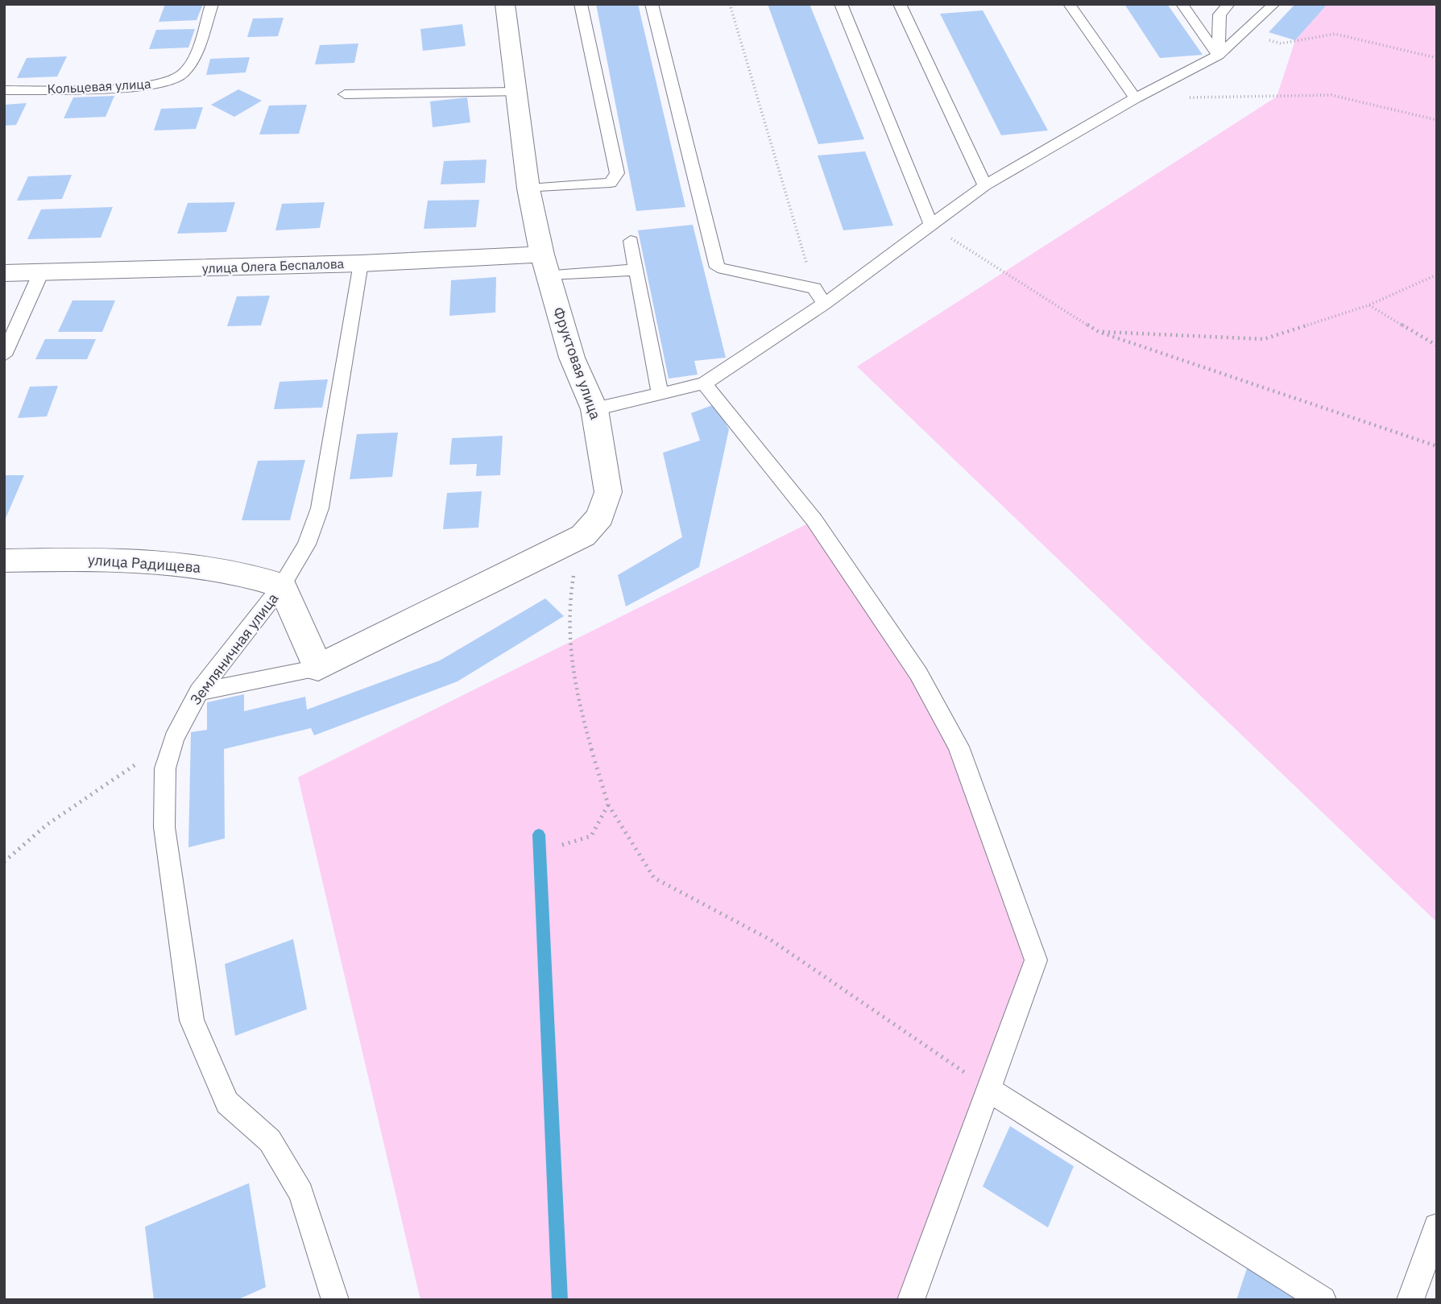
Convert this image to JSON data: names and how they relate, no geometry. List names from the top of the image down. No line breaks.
{"streets":{"street":["улица Олега Беспалова","Фруктовая улица","улица Радищева"],"lane":["Кольцевая улица","Земляничная улица"]},"crossings":[["улица Олега Беспалова","Фруктовая улица"],["улица Олега Беспалова","Земляничная улица"],["улица Радищева","Земляничная улица"]]}
